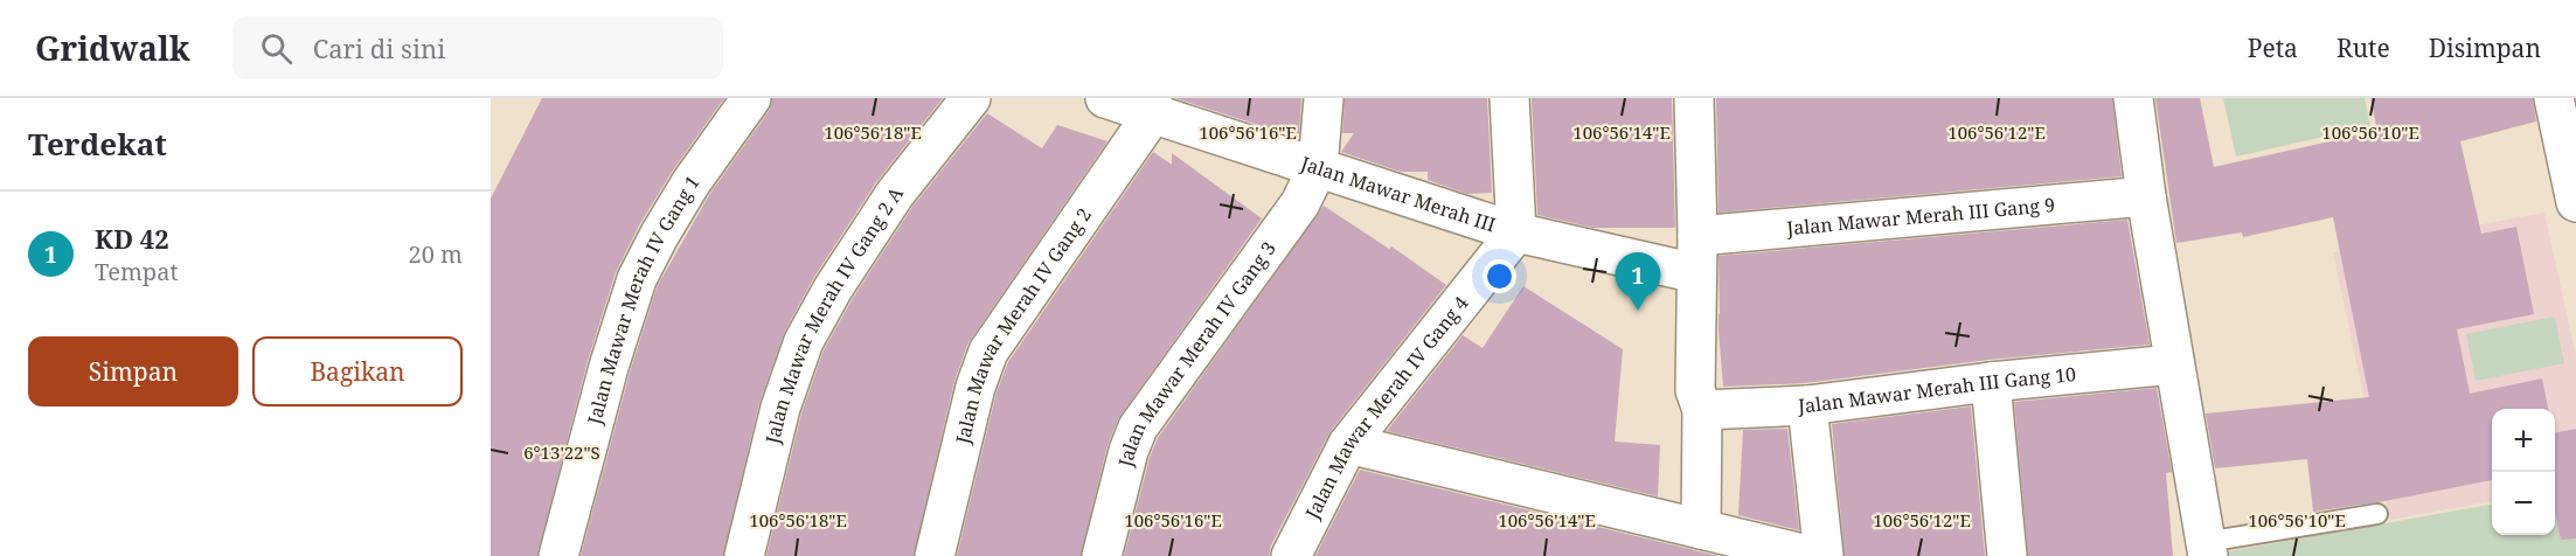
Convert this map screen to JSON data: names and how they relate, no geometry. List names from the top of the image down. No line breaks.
{"streets":{"street":["Jalan Mawar Merah III","Jalan Mawar Merah III Gang 9","Jalan Mawar Merah IV Gang 1","Jalan Mawar Merah IV Gang 2 A","Jalan Mawar Merah IV Gang 2","Jalan Mawar Merah IV Gang 3","Jalan Mawar Merah III Gang 10","Jalan Mawar Merah IV Gang 4"]},"crossings":[["Jalan Mawar Merah III","Jalan Mawar Merah IV Gang 2"],["Jalan Mawar Merah III","Jalan Mawar Merah IV Gang 3"],["Jalan Mawar Merah III","Jalan Mawar Merah IV Gang 4"]],"page":{"header":"Gridwalk","search":"Cari di sini","nav":["Peta","Rute","Disimpan"],"heading":"Terdekat","list":[{"mark":"1","name":"KD 42","note":"Tempat","value":"20 m"}],"pins":"1","buttons":["Simpan","Bagikan"],"map_buttons":["+","−"]},"coordinates":["106°56'18\"E","106°56'16\"E","106°56'12\"E","106°56'14\"E","106°56'10\"E","6°13'22\"S"]}
